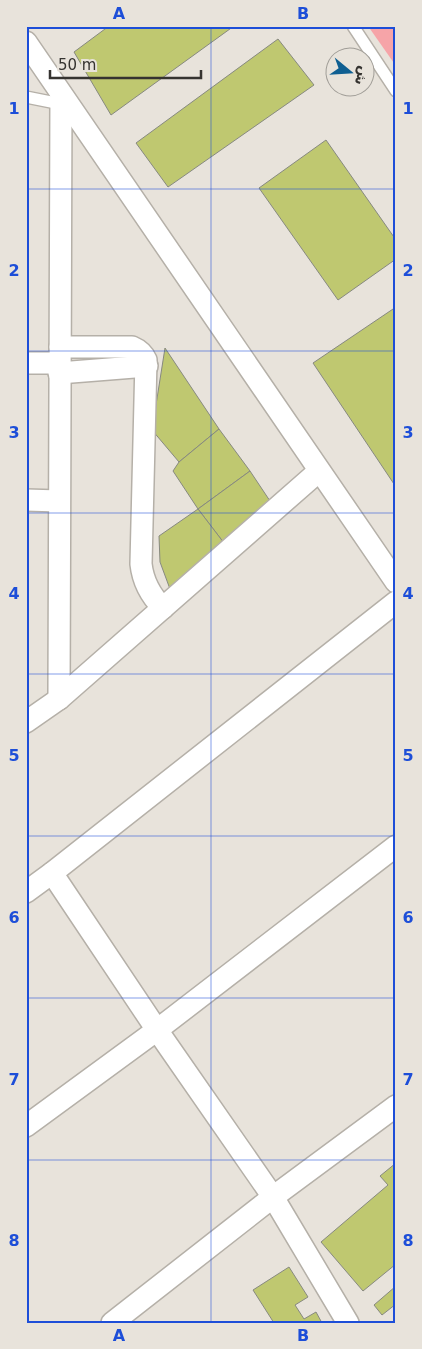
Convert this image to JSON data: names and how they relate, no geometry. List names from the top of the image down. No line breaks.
{"scale_bar":"50 m","north":"right","grid":{"columns":["A","B"],"rows":["1","2","3","4","5","6","7","8"]}}
